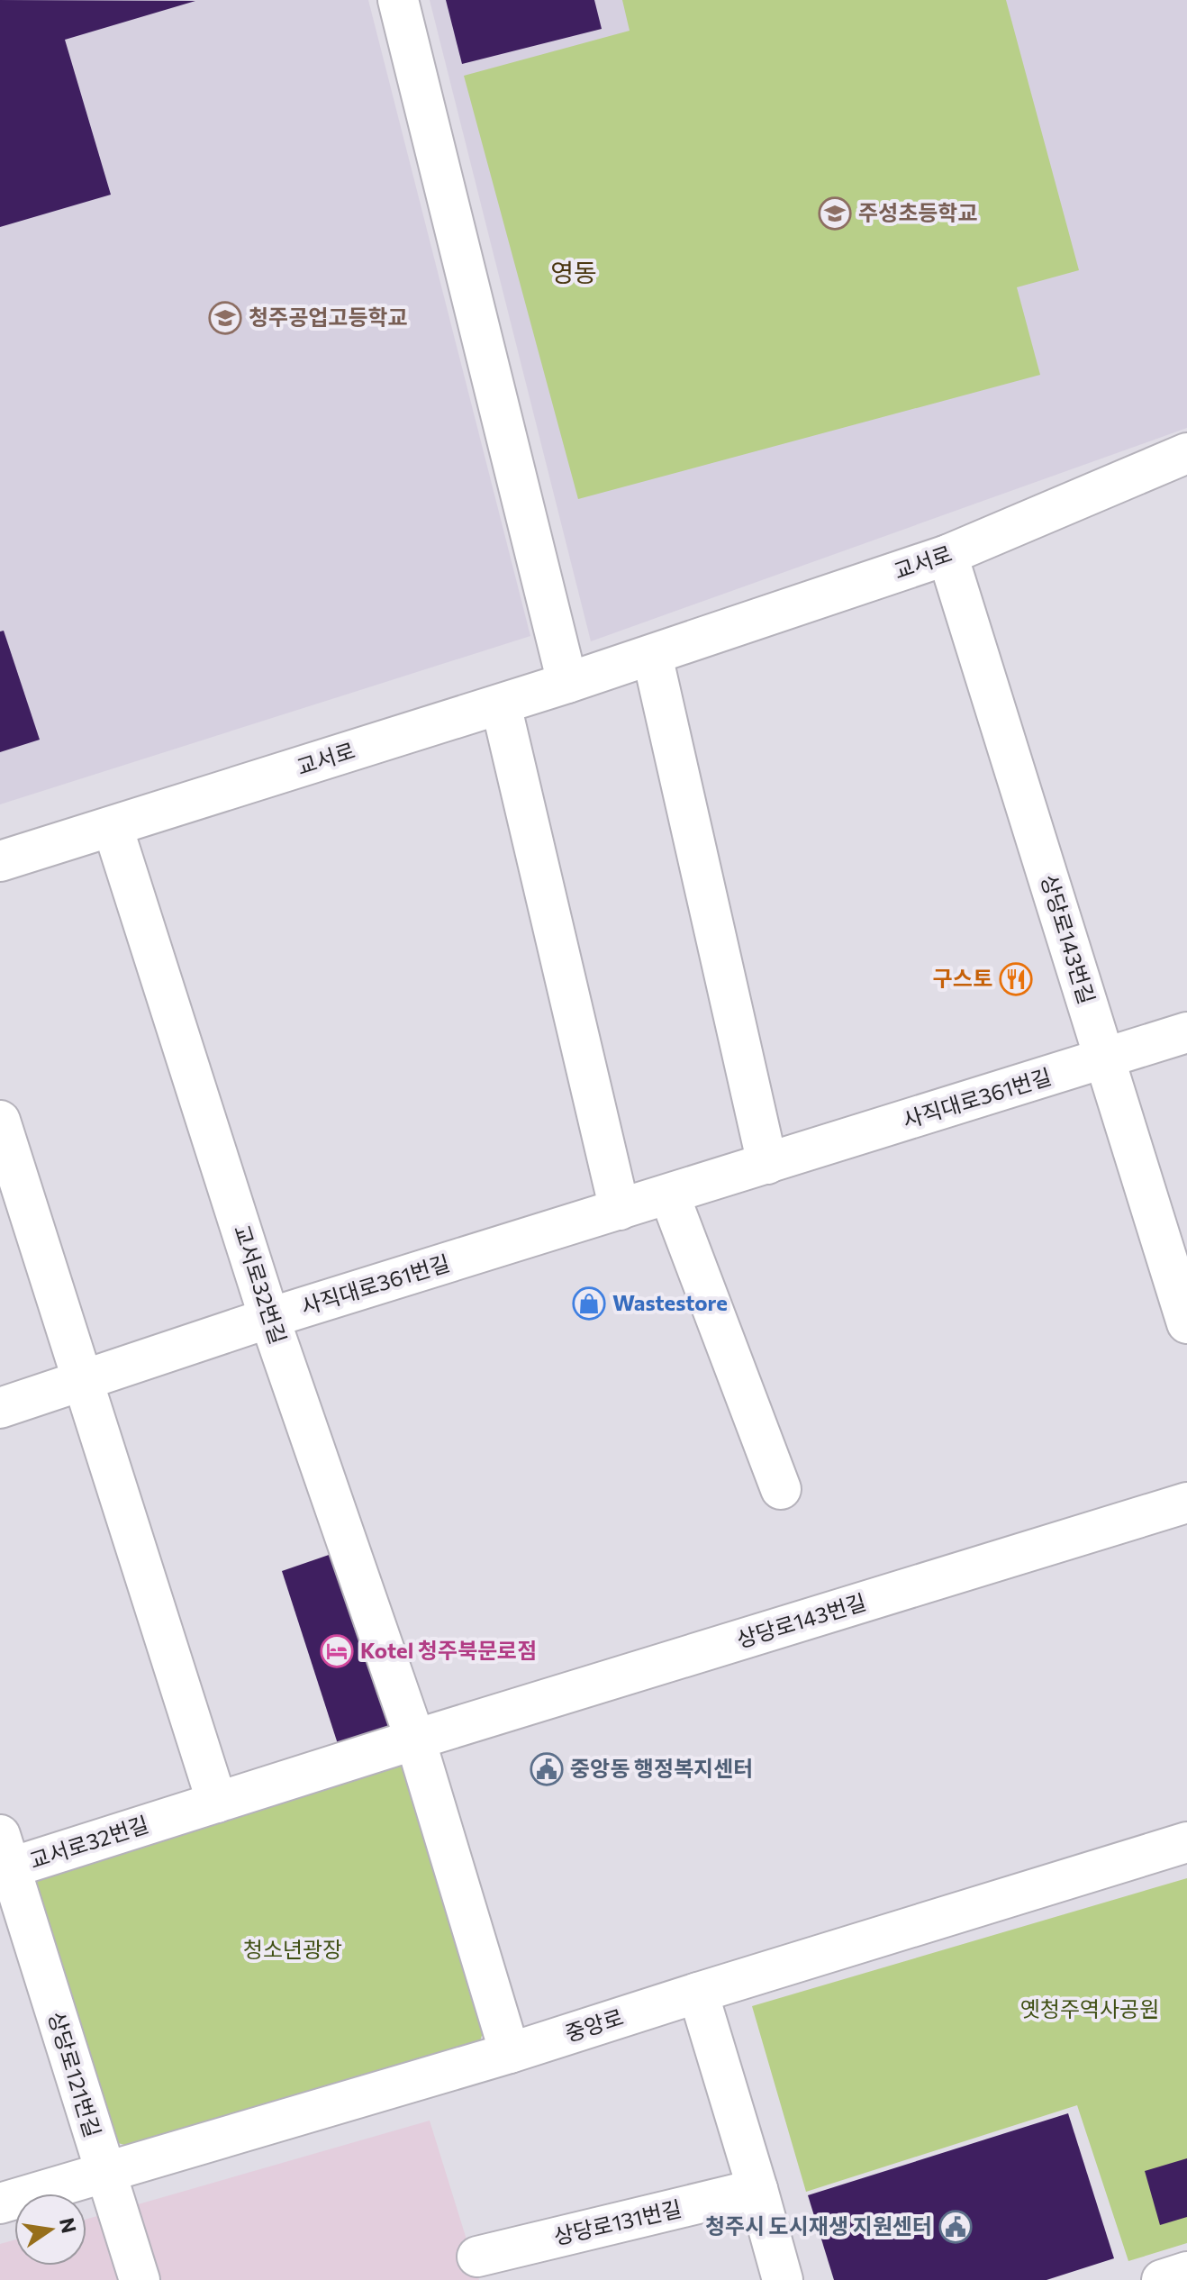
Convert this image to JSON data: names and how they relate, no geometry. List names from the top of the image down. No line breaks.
{"streets":{"street":["교서로","상당로143번길","사직대로361번길","교서로32번길","중앙로","상당로121번길","상당로131번길"]},"crossings":[["교서로","상당로143번길"],["교서로","교서로32번길"],["상당로143번길","사직대로361번길"],["상당로143번길","교서로32번길"],["사직대로361번길","교서로32번길"],["교서로32번길","중앙로"],["교서로32번길","상당로121번길"],["중앙로","상당로121번길"]],"districts":["영동"],"parks":["청소년광장","옛청주역사공원"],"places":{"school or university":["주성초등학교","청주공업고등학교"],"restaurant":["구스토"],"shop":["Wastestore"],"hotel":["Kotel 청주북문로점"],"public building":["중앙동 행정복지센터","청주시 도시재생 지원센터"]},"north":"right"}
